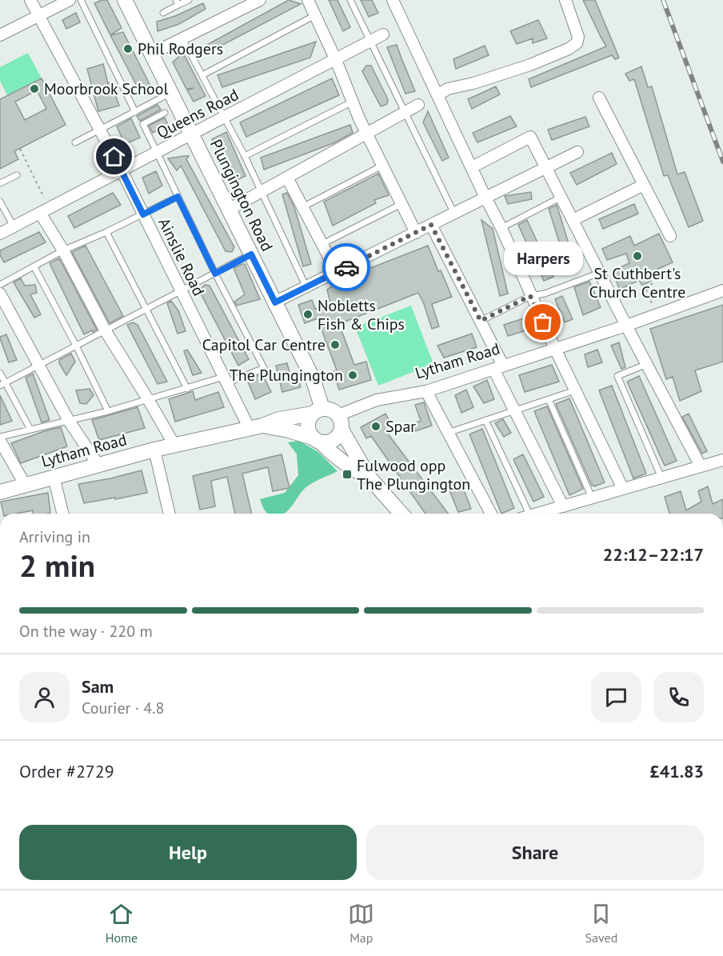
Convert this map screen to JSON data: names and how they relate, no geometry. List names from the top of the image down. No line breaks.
{"streets":{"street":["Queens Road","Plungington Road","Ainslie Road","Lytham Road"]},"crossings":[["Queens Road","Plungington Road"],["Queens Road","Ainslie Road"],["Plungington Road","Lytham Road"],["Ainslie Road","Lytham Road"]],"places":{"other":["Phil Rodgers","Moorbrook School","St Cuthbert's Church Centre","Nobletts Fish & Chips","Harpers","Capitol Car Centre","The Plungington","Spar"],"transit":["Fulwood opp The Plungington"]},"page":{"bubble":"Harpers","heading":["2 min","Arriving in","22:12–22:17"],"panel":["Sam","Courier · 4.8","Order #2729","£41.83"],"bar":"On the way · 220 m","buttons":["Help","Share"],"tabs":["Home","Map","Saved"]}}
